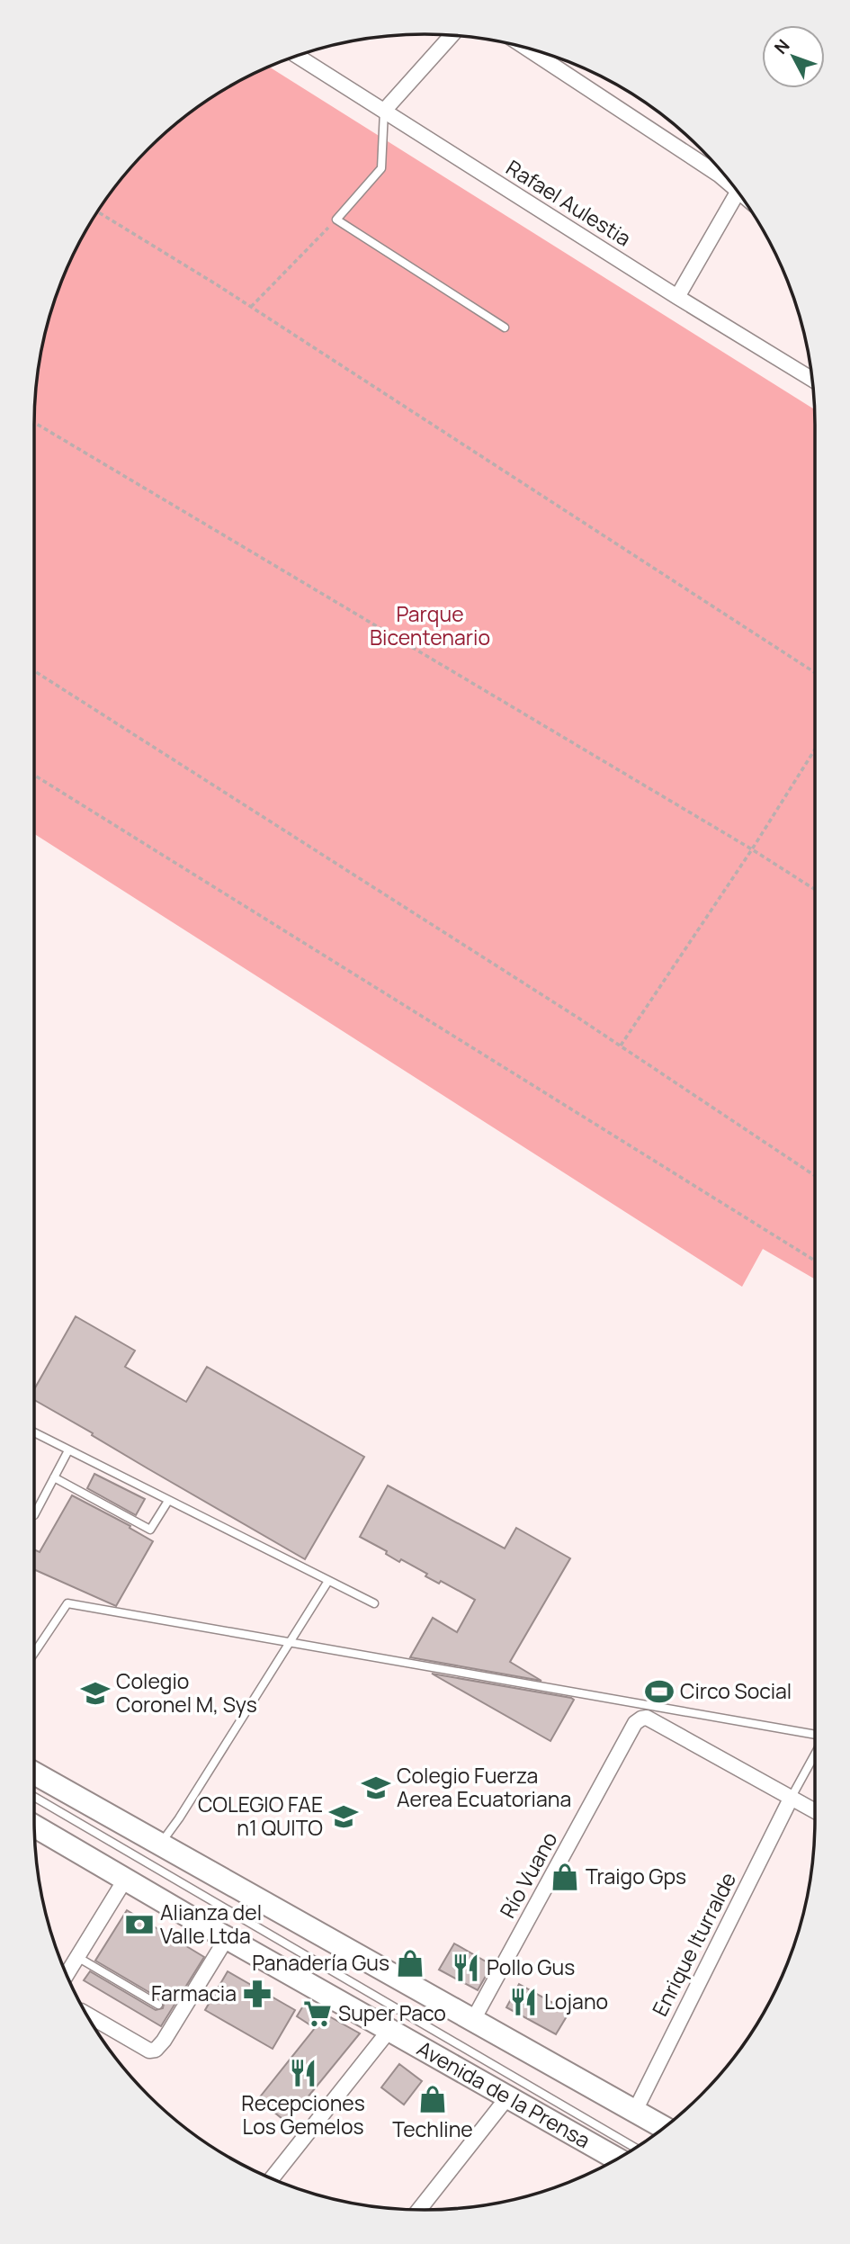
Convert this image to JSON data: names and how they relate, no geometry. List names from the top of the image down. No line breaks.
{"streets":{"main road":["Avenida de la Prensa"],"street":["Rafael Aulestia","Río Vuano","Enrique Iturralde"]},"crossings":[["Río Vuano","Enrique Iturralde"]],"parks":["Parque Bicentenario"],"places":{"sports":["Circo Social"],"school or university":["Colegio Coronel M, Sys","Colegio Fuerza Aerea Ecuatoriana","COLEGIO FAE n1 QUITO"],"shop":["Traigo Gps","Panadería Gus","Techline"],"bank":["Alianza del Valle Ltda"],"restaurant":["Pollo Gus","Lojano","Recepciones Los Gemelos"],"pharmacy":["Farmacia"],"supermarket":["Super Paco"]},"north":"top left"}
